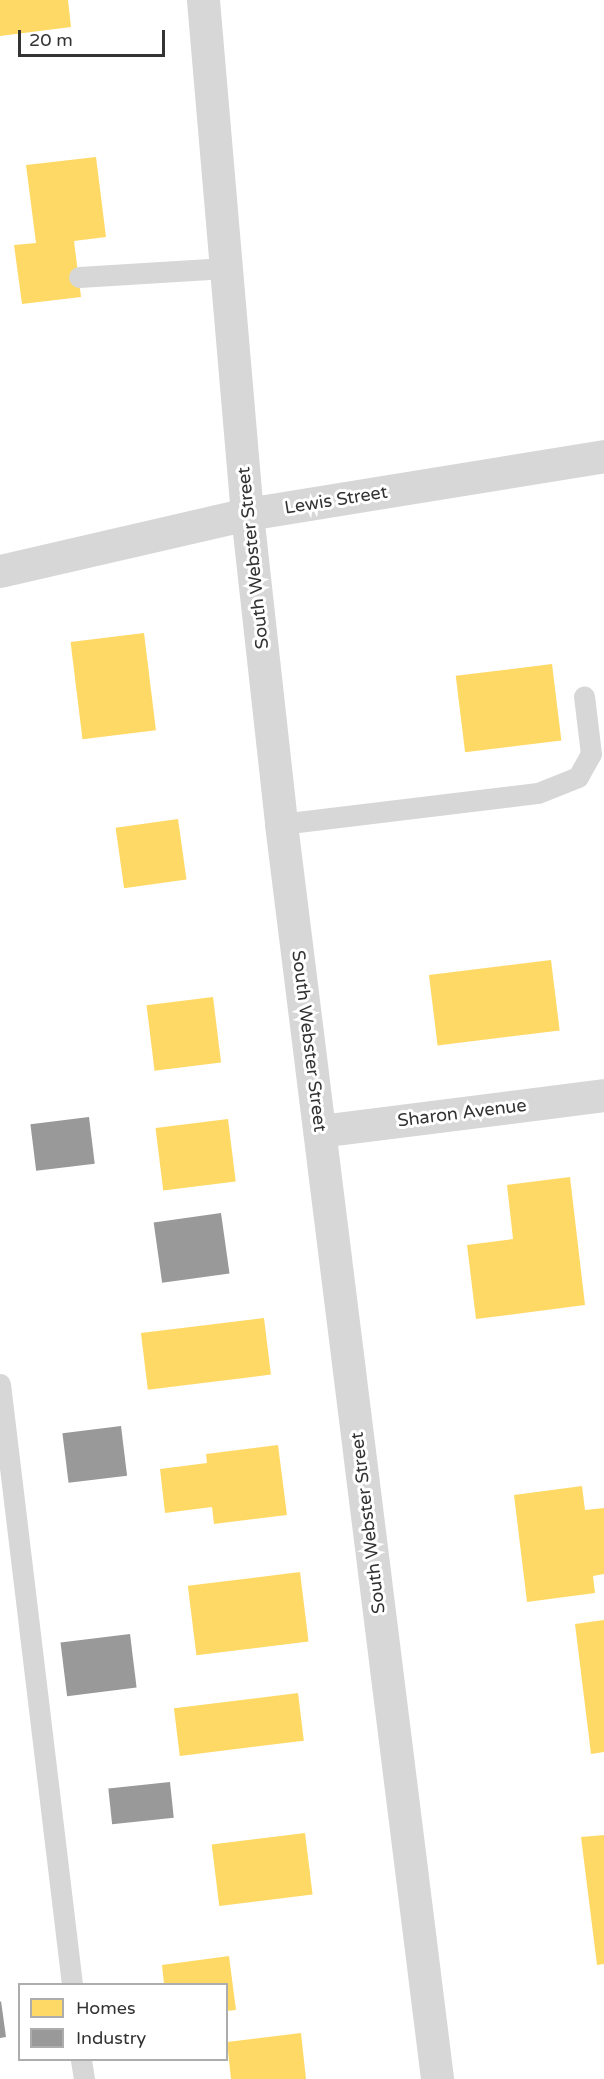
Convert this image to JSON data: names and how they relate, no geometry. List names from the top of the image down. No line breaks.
{"streets":{"street":["Lewis Street","South Webster Street","Sharon Avenue"]},"crossings":[["Lewis Street","South Webster Street"],["South Webster Street","Sharon Avenue"]],"legend":["Homes","Industry"],"scale_bar":"20 m"}
